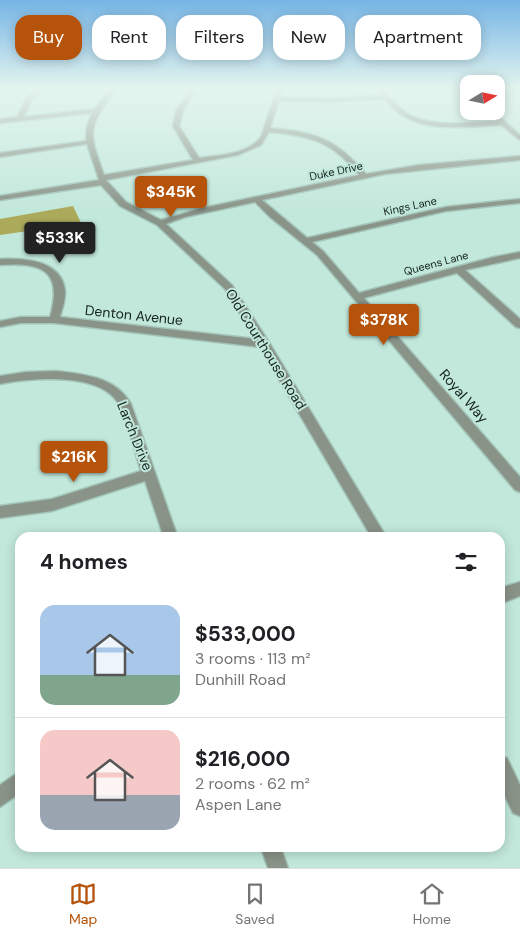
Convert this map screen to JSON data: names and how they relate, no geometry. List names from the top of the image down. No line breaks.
{"streets":{"street":["Duke Drive","Kings Lane","Queens Lane","Denton Avenue","Old Courthouse Road","Royal Way","Larch Drive"]},"crossings":[["Duke Drive","Old Courthouse Road"],["Duke Drive","Royal Way"],["Kings Lane","Royal Way"],["Queens Lane","Royal Way"],["Denton Avenue","Old Courthouse Road"]],"north":"right","page":{"chip":["Buy","Rent","Filters","New","Apartment"],"price":["$345K","$533K","$378K","$216K"],"heading":"4 homes","list":[{"name":"$533,000","note":"3 rooms · 113 m² · Dunhill Road"},{"name":"$216,000","note":"2 rooms · 62 m² · Aspen Lane"}],"tabs":["Map","Saved","Home"]}}
